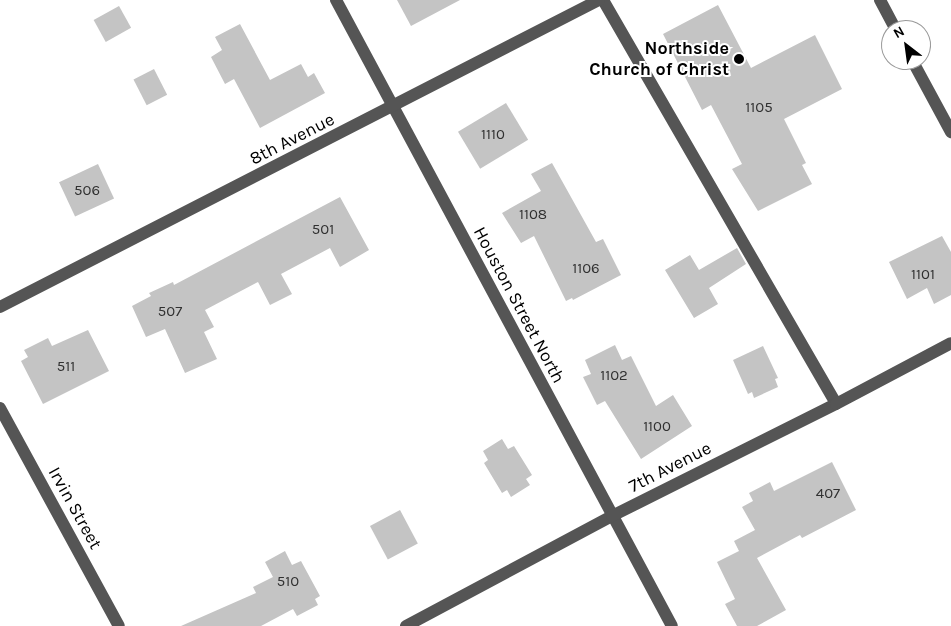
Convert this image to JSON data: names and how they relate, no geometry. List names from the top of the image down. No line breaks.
{"streets":{"street":["8th Avenue","Houston Street North","7th Avenue","Irvin Street"]},"crossings":[["8th Avenue","Houston Street North"],["Houston Street North","7th Avenue"]],"places":["Northside Church of Christ"],"house_numbers":["1105","1110","506","1108","501","1106","1101","507","511","1102","1100","407","510"],"north":"top left"}
